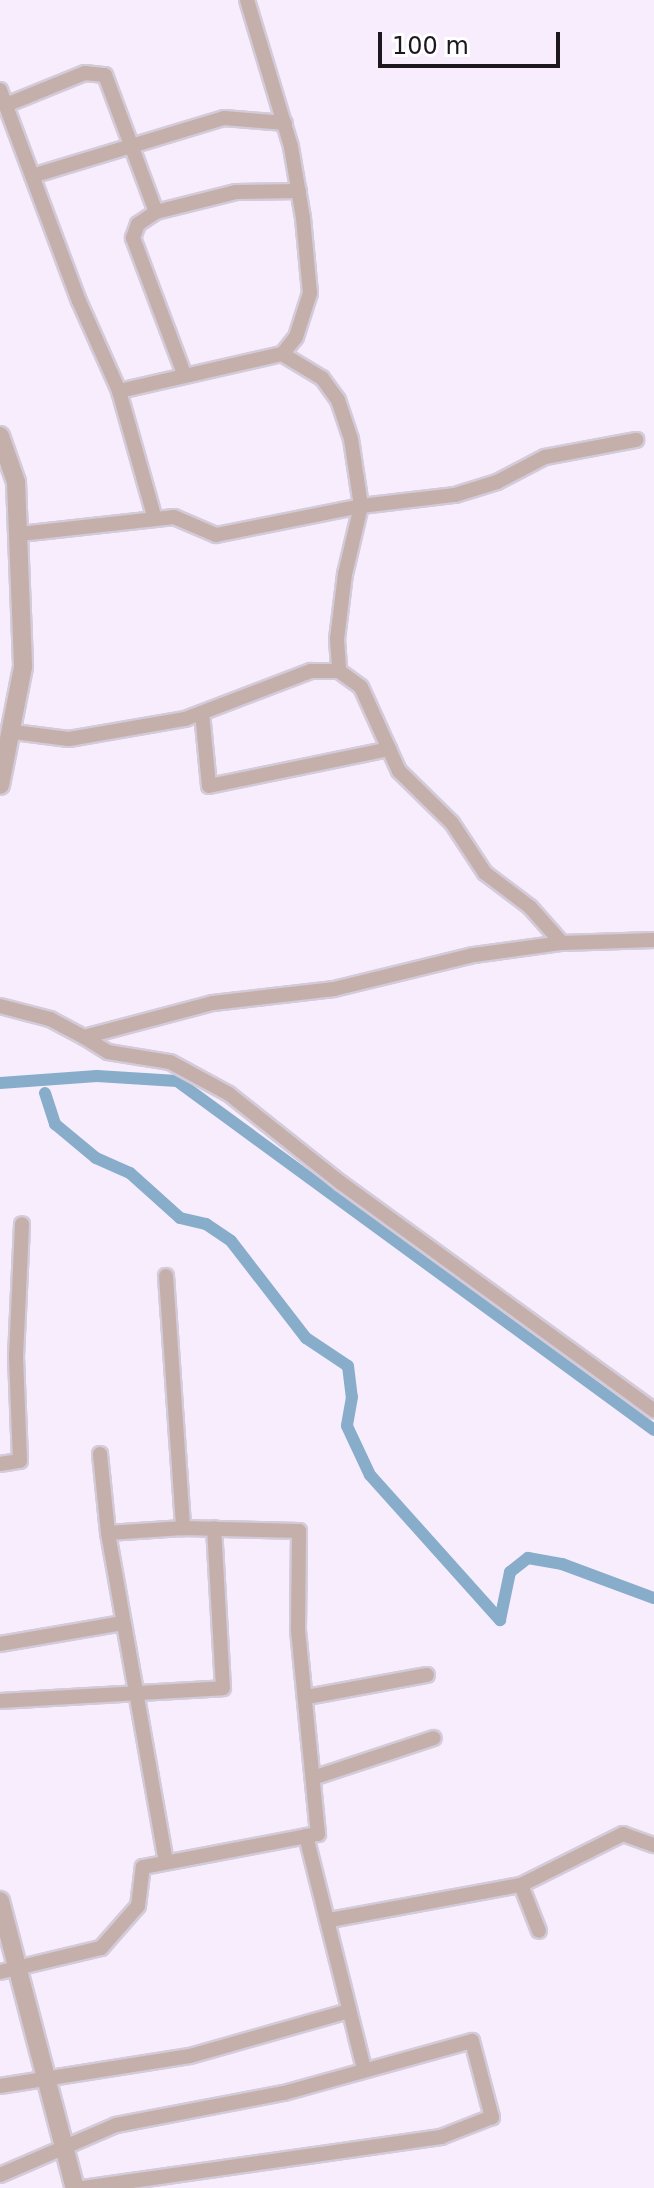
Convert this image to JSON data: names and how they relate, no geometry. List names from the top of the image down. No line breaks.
{"scale_bar":"100 m"}
